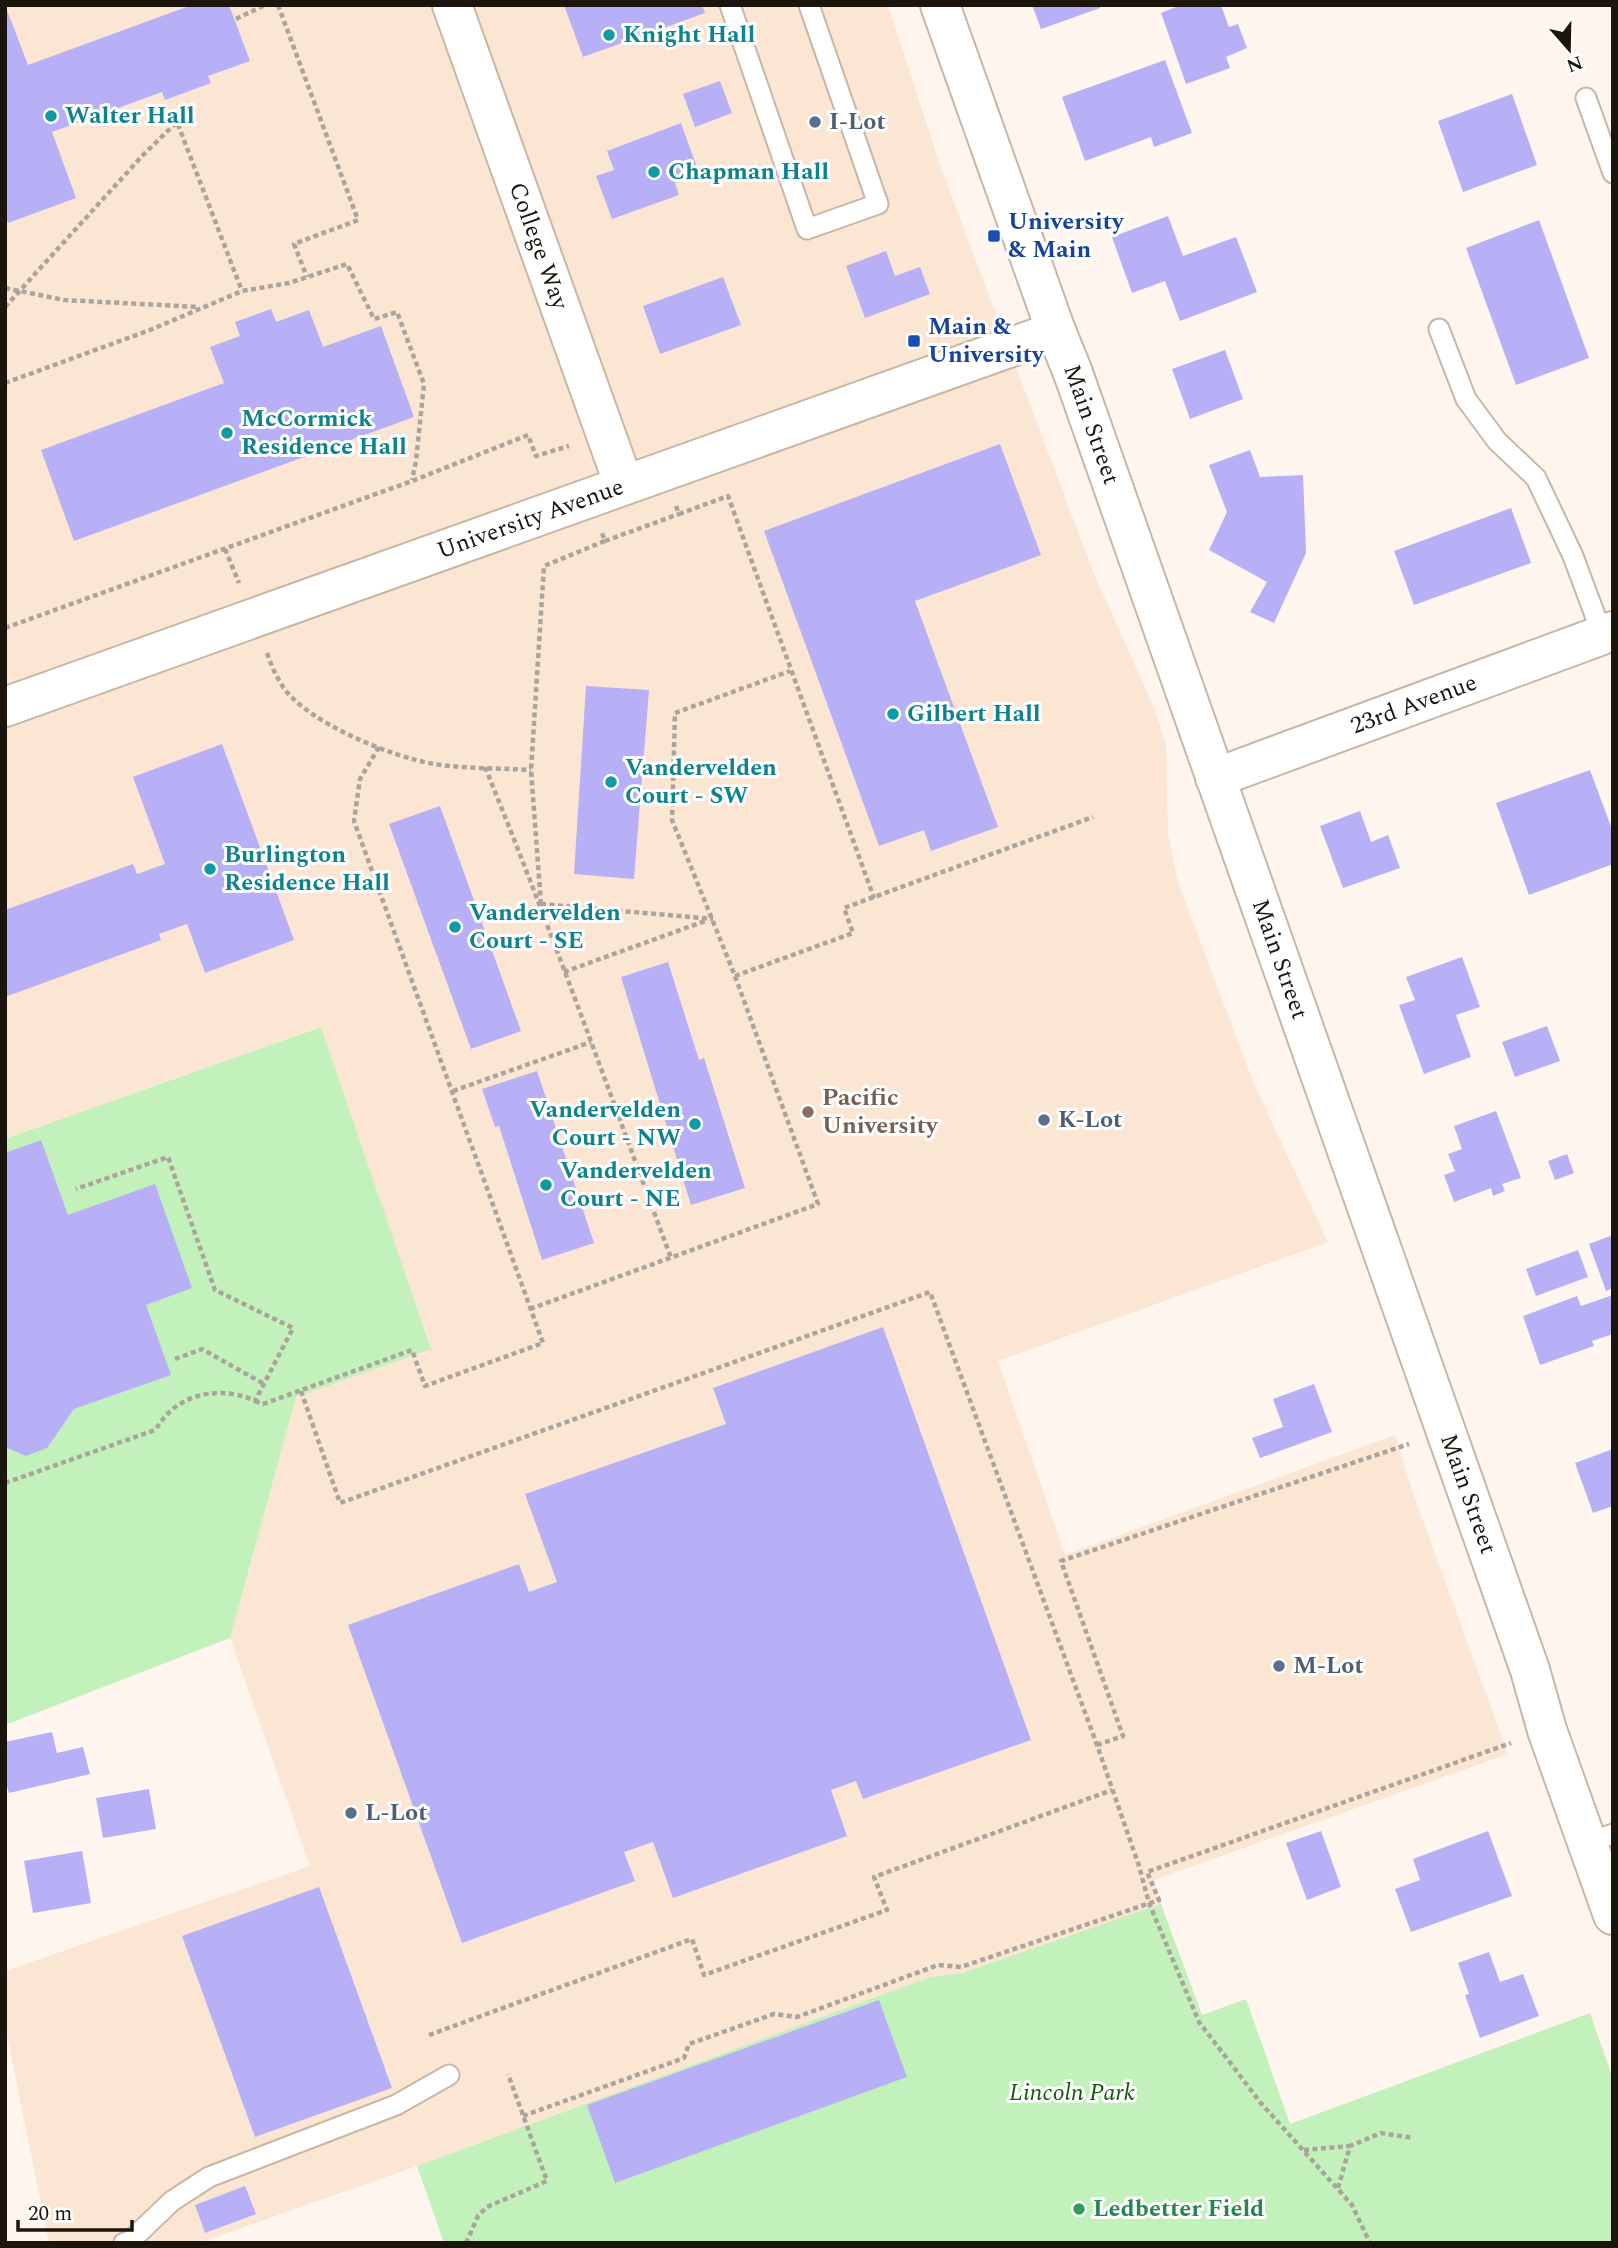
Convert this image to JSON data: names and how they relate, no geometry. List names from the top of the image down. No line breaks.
{"streets":{"street":["College Way","Main Street","University Avenue","23rd Avenue"]},"crossings":[["College Way","University Avenue"],["Main Street","University Avenue"],["Main Street","23rd Avenue"]],"parks":["Lincoln Park"],"places":{"other":["Knight Hall","Walter Hall","I-Lot","Chapman Hall","McCormick Residence Hall","Gilbert Hall","Vandervelden Court - SW","Burlington Residence Hall","Vandervelden Court - SE","Pacific University","K-Lot","Vandervelden Court - NW","Vandervelden Court - NE","M-Lot","L-Lot","Ledbetter Field"],"transit":["University & Main","Main & University"]},"scale_bar":"20 m","north":"bottom"}
